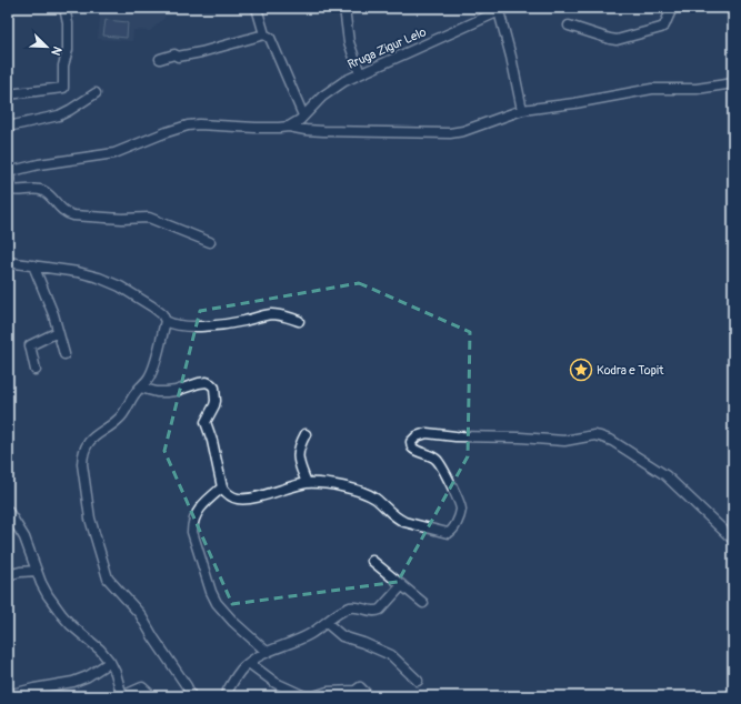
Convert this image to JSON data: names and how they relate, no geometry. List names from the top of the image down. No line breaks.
{"streets":{"street":["Rruga Zigur Lelo"]},"places":{"place":["Kodra e Topit"]},"north":"bottom right"}
